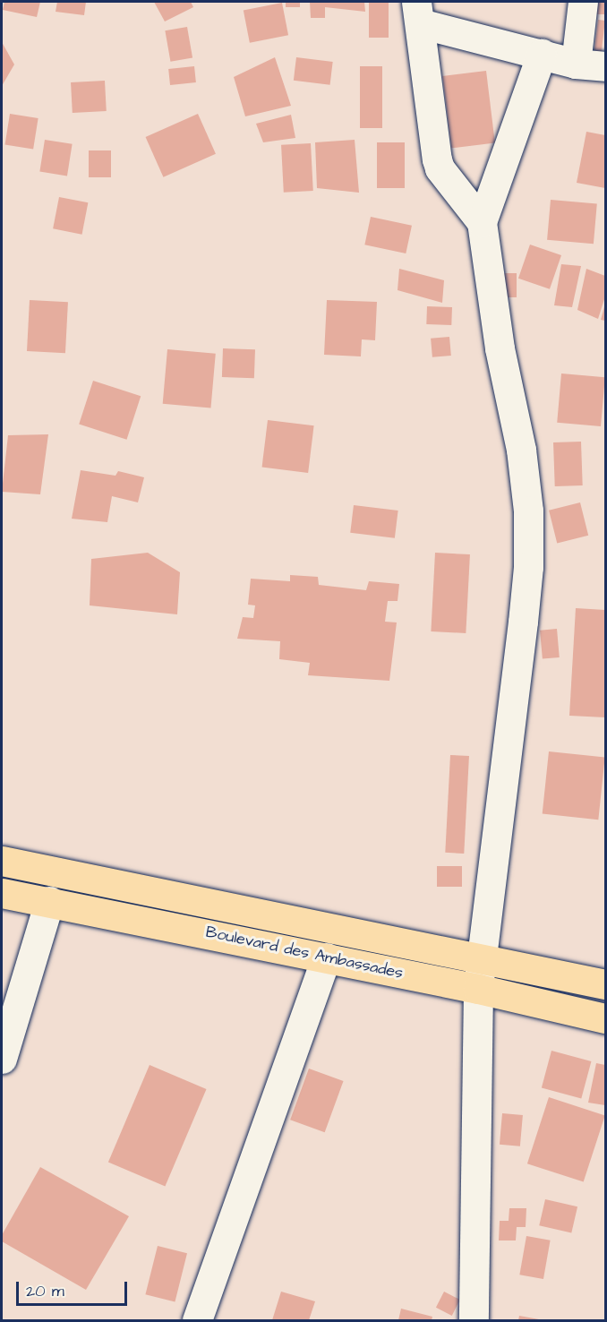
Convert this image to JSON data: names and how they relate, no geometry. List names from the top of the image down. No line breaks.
{"streets":{"main road":["Boulevard des Ambassades"]},"scale_bar":"20 m"}
